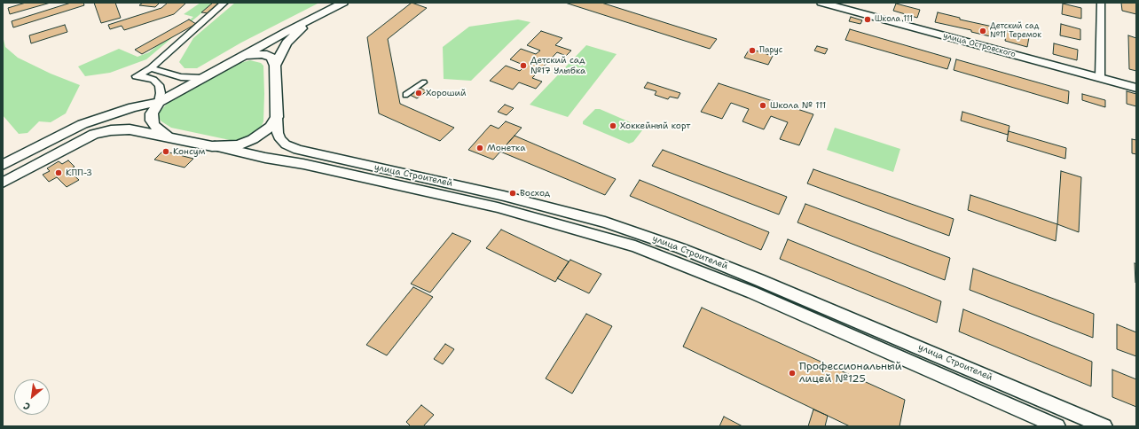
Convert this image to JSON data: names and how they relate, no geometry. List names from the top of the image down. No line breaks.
{"streets":{"street":["улица Островского","улица Строителей"]},"places":["Школа 111","Детский сад №11 Теремок","Парус","Детский сад №17 Улыбка","Хороший","Школа № 111","Хоккейный корт","Монетка","Консум","КПП-3","Восход","Профессиональный лицей №125"],"north":"bottom left"}
